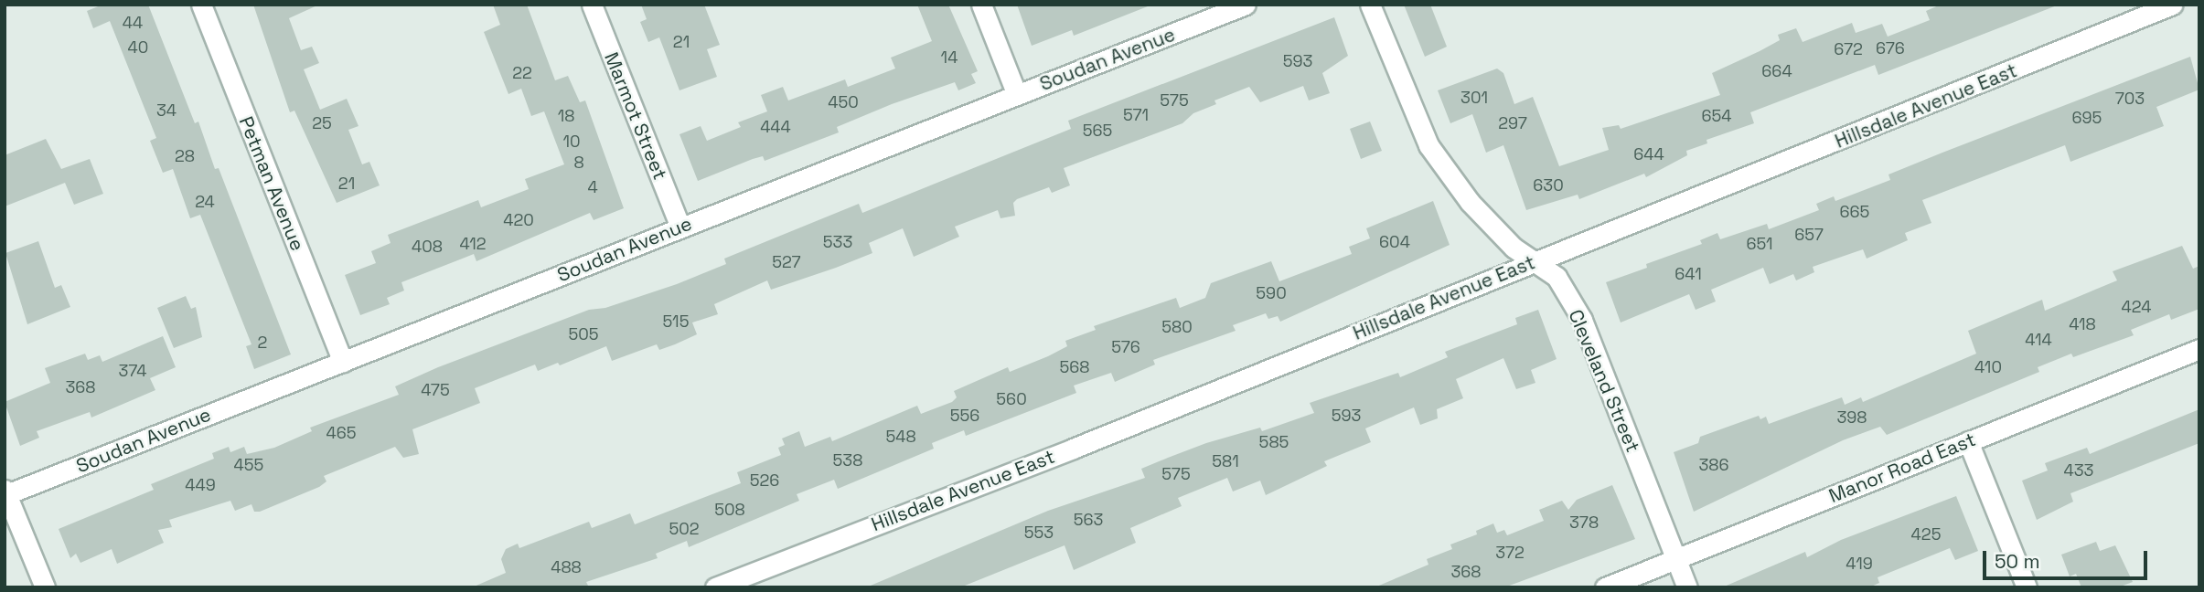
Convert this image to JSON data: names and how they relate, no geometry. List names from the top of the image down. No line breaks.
{"streets":{"street":["Soudan Avenue","Hillsdale Avenue East","Marmot Street","Petman Avenue","Cleveland Street","Manor Road East"]},"crossings":[["Soudan Avenue","Marmot Street"],["Soudan Avenue","Petman Avenue"],["Hillsdale Avenue East","Cleveland Street"],["Cleveland Street","Manor Road East"]],"house_numbers":["44","21","40","676","672","14","593","664","22","301","703","575","450","34","571","18","654","695","25","297","444","565","10","644","28","8","21","630","4","24","665","420","657","533","604","412","651","408","527","641","590","424","515","418","580","505","414","2","576","568","410","374","368","475","560","556","593","398","465","548","585","538","581","455","386","433","575","526","449","508","563","378","502","553","425","372","419","488","368"],"scale_bar":"50 m"}
